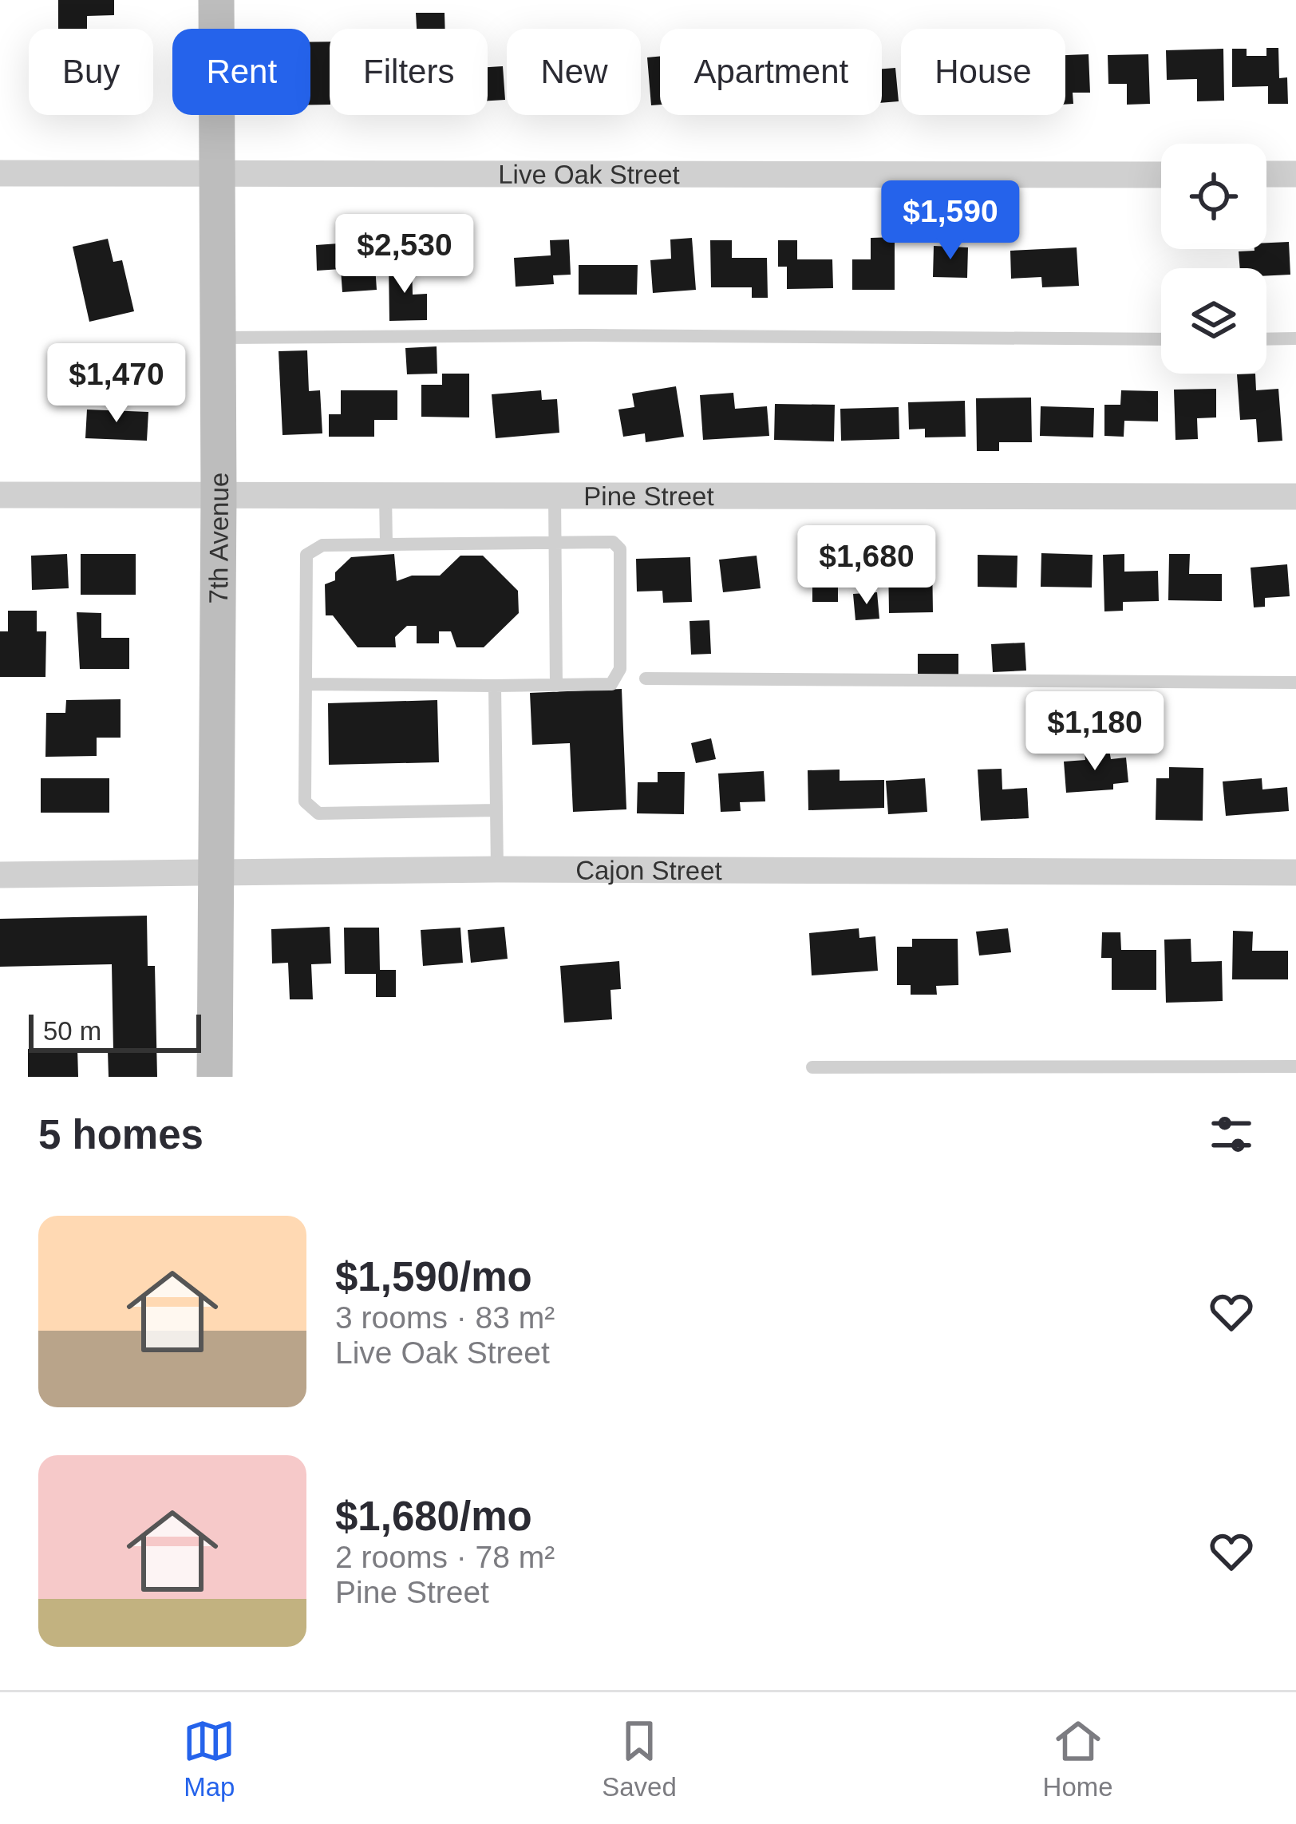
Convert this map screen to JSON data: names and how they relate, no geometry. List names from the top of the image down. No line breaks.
{"streets":{"street":["Live Oak Street","Pine Street","7th Avenue","Cajon Street"]},"crossings":[["Live Oak Street","7th Avenue"],["Pine Street","7th Avenue"],["7th Avenue","Cajon Street"]],"scale_bar":"50 m","page":{"chip":["Buy","Rent","Filters","New","Apartment","House"],"price":["$1,590","$2,530","$1,470","$1,680","$1,180"],"scale":"50 m","heading":"5 homes","list":[{"name":"$1,590/mo","note":"3 rooms · 83 m² · Live Oak Street"},{"name":"$1,680/mo","note":"2 rooms · 78 m² · Pine Street"}],"tabs":["Map","Saved","Home"]}}
